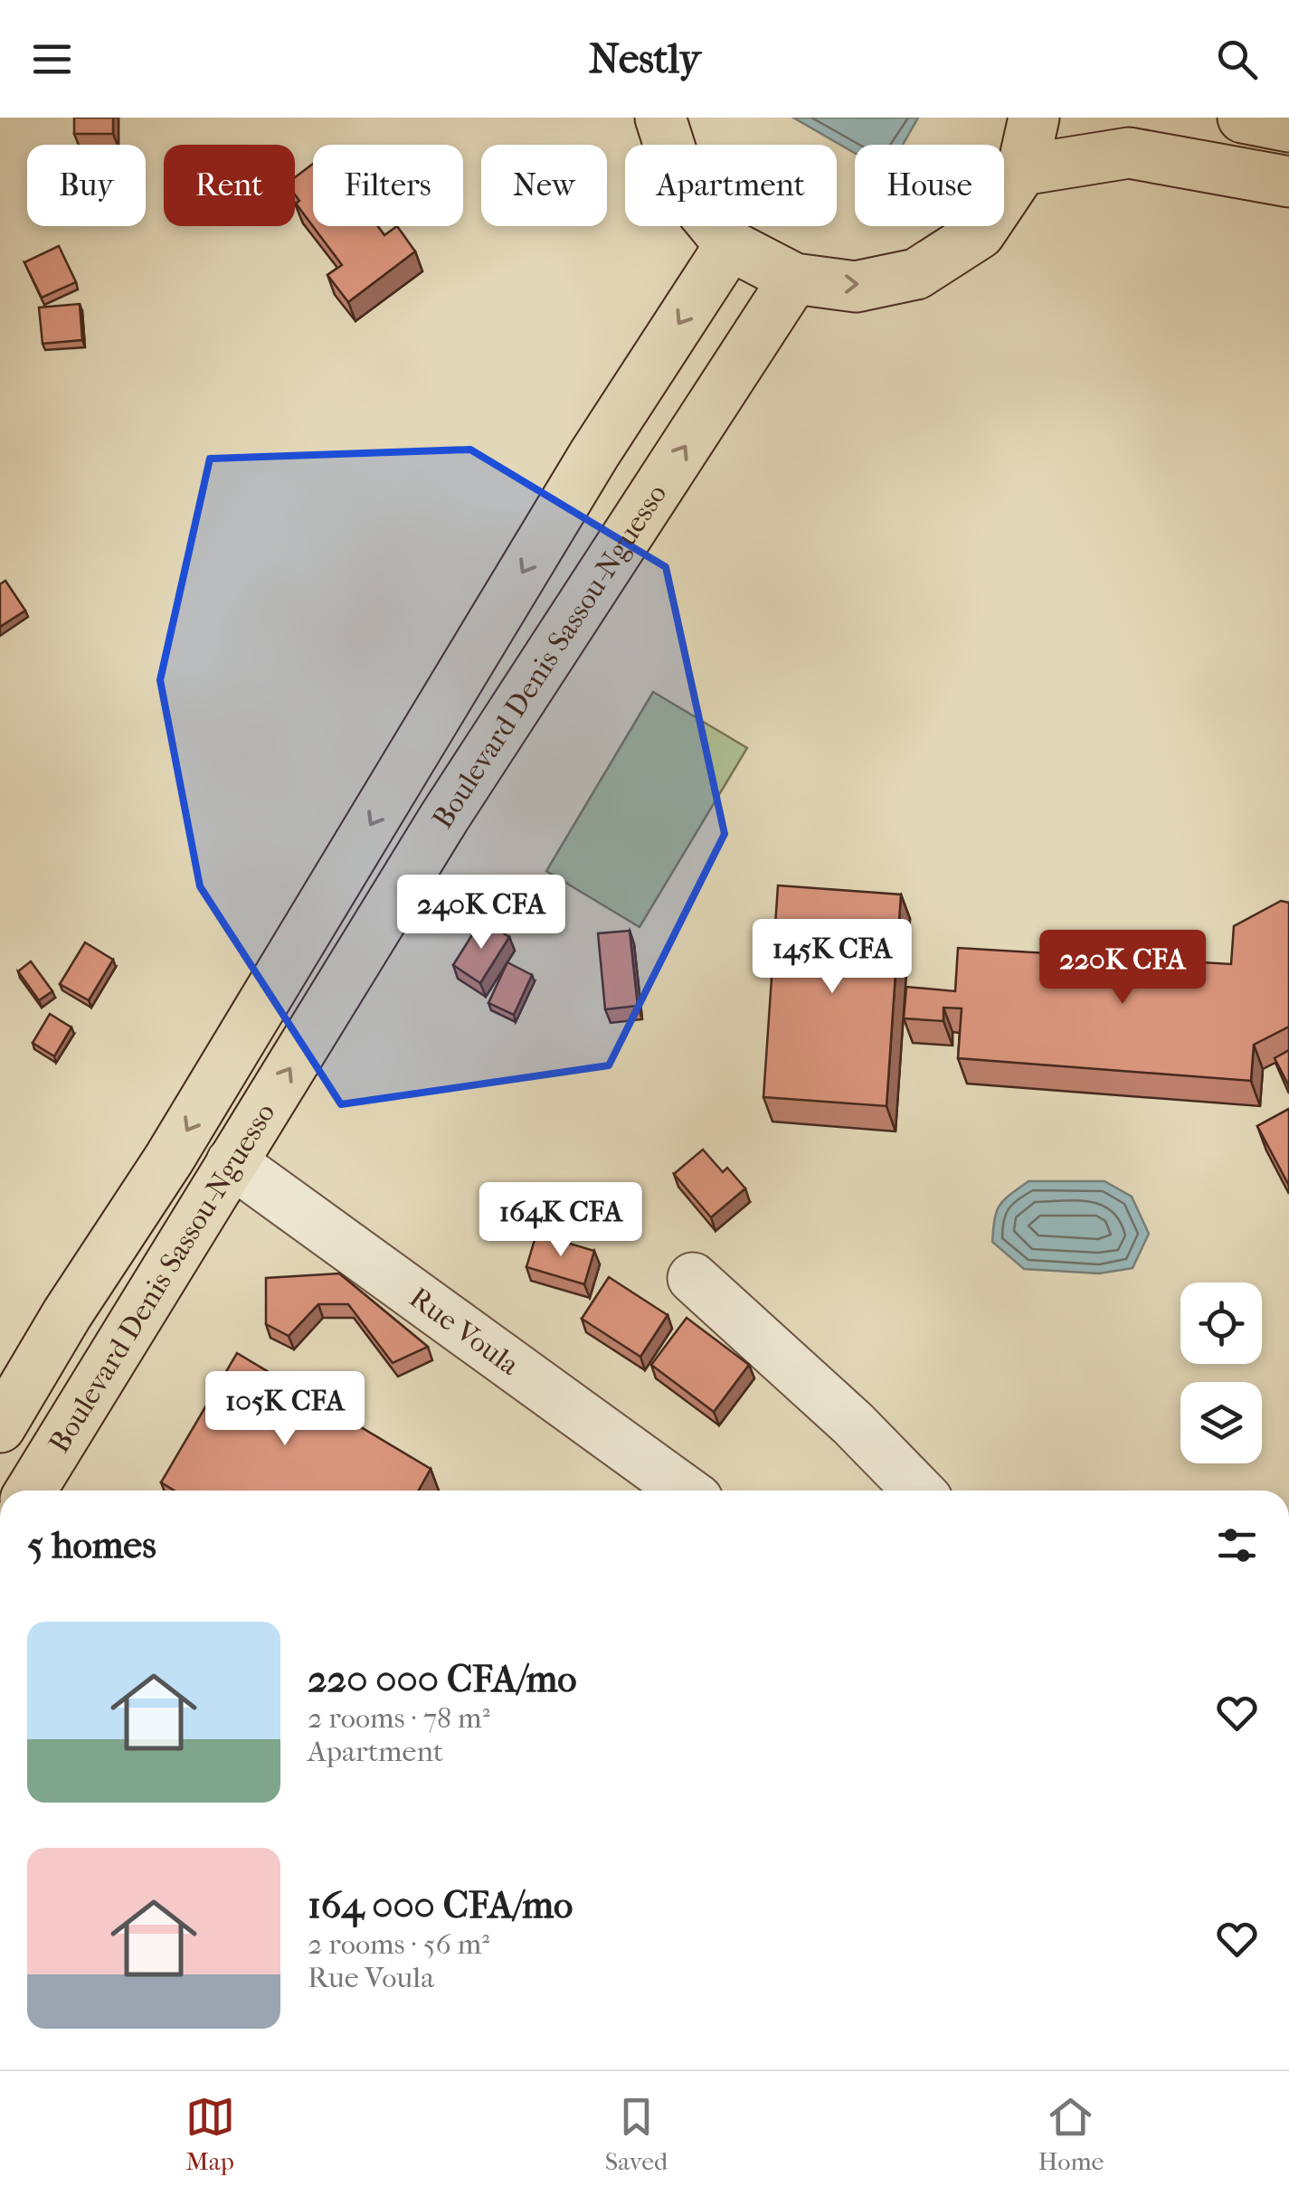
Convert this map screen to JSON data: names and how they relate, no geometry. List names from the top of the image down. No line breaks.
{"streets":{"main road":["Boulevard Denis Sassou-Nguesso"],"street":["Rue Voula"]},"crossings":[["Boulevard Denis Sassou-Nguesso","Rue Voula"]],"page":{"header":"Nestly","chip":["Buy","Rent","Filters","New","Apartment","House"],"price":["240K CFA","145K CFA","220K CFA","164K CFA","105K CFA"],"heading":"5 homes","list":[{"name":"220 000 CFA/mo","note":"2 rooms · 78 m² · Apartment"},{"name":"164 000 CFA/mo","note":"2 rooms · 56 m² · Rue Voula"}],"tabs":["Map","Saved","Home"]}}
